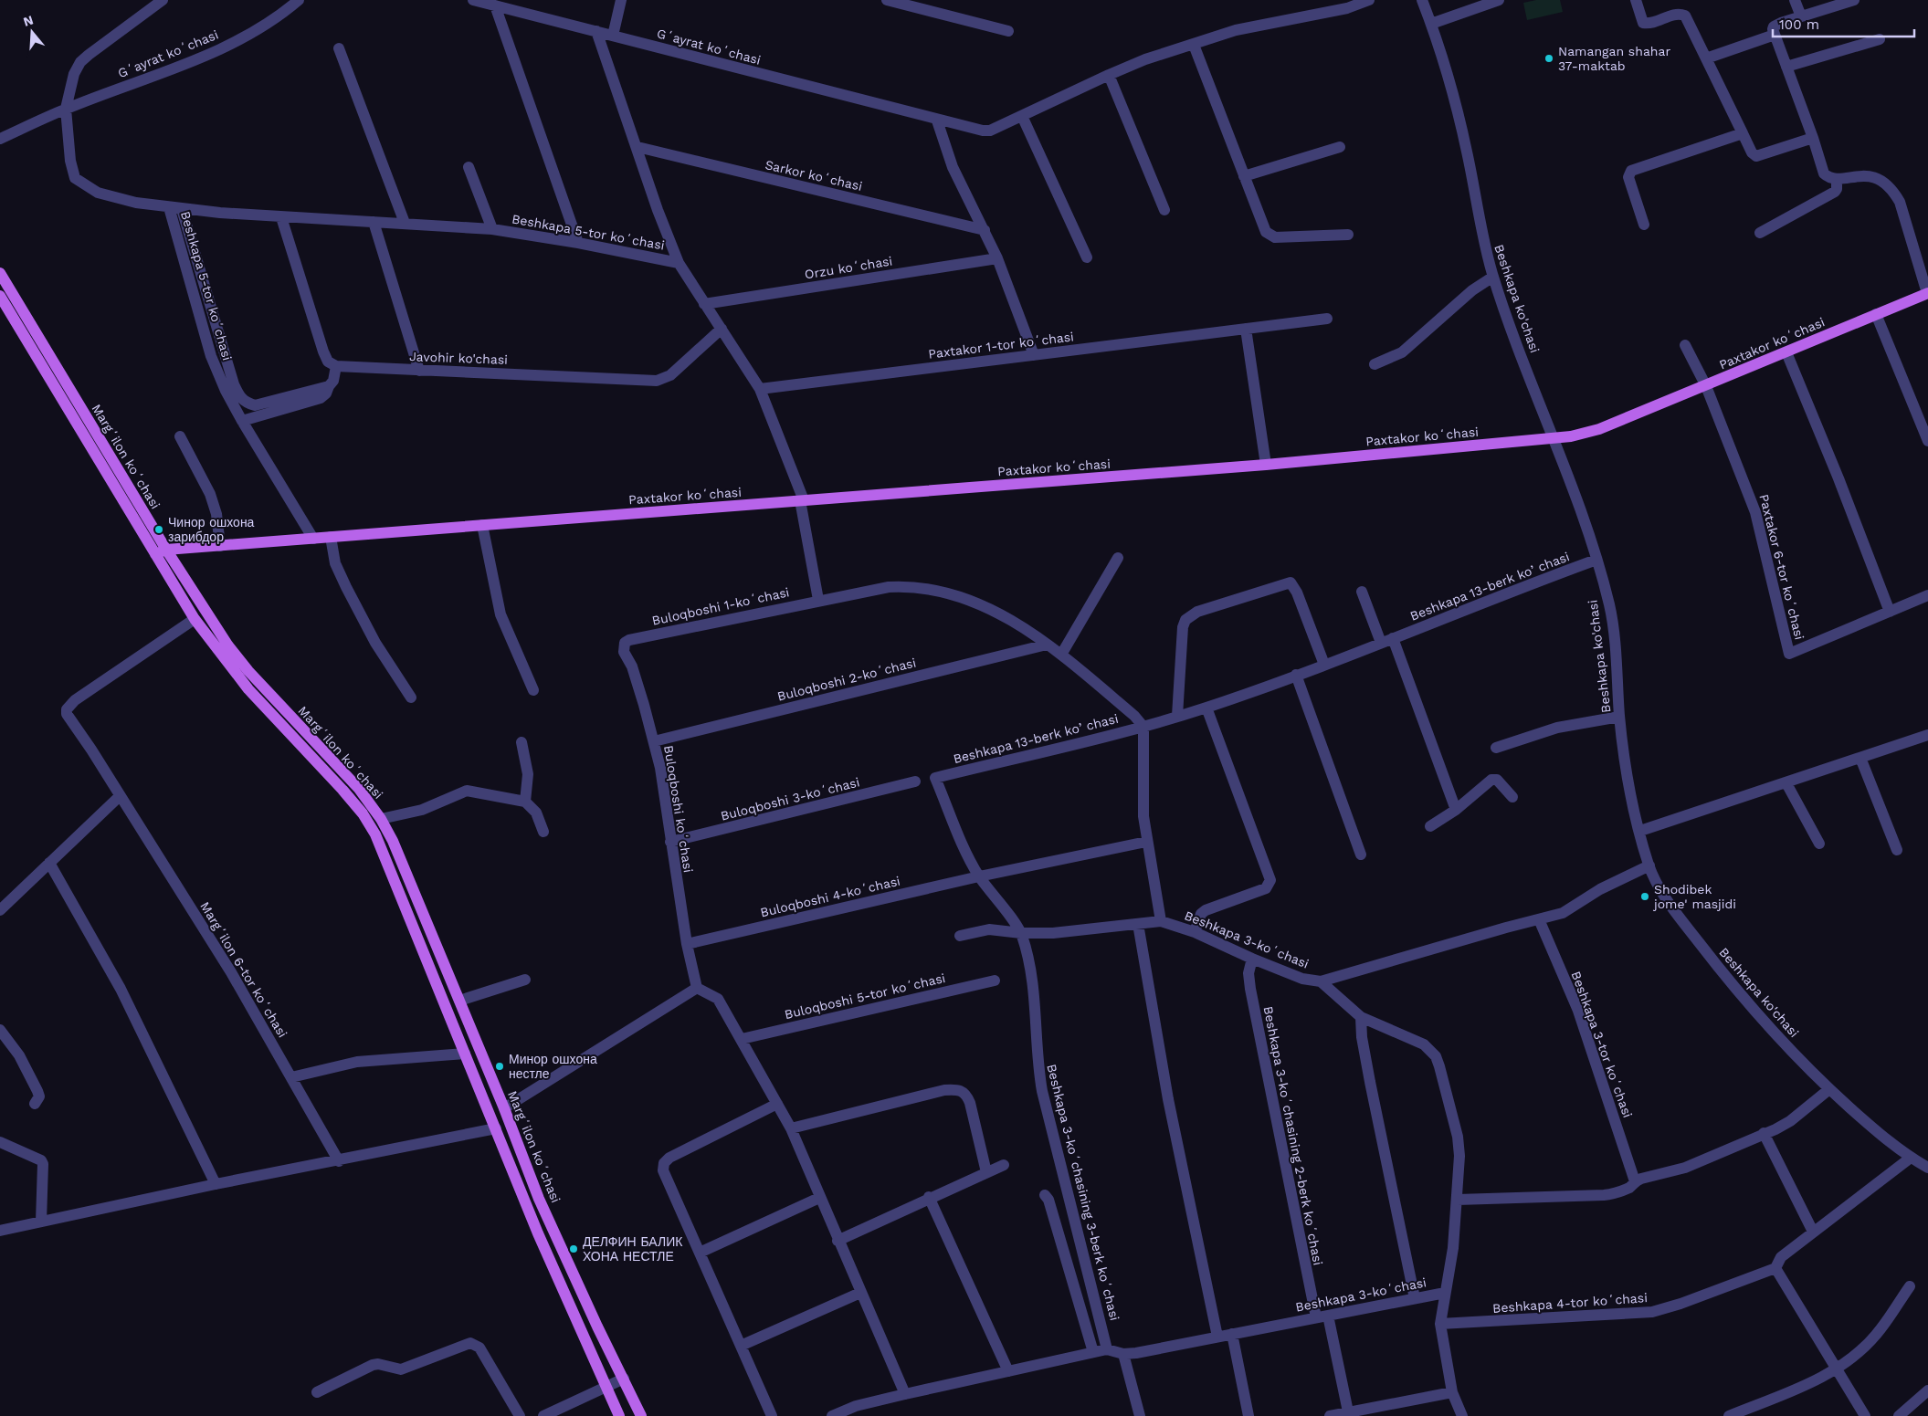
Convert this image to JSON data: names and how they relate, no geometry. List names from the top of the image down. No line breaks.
{"streets":{"main road":["Paxtakor koʻchasi","Margʻilon koʻchasi"],"street":["Gʻayrat koʻchasi","Sarkor koʻchasi","Beshkapa 5-tor koʻchasi","Orzu koʻchasi","Beshkapa ko'chasi","Paxtakor 1-tor koʻchasi","Javohir ko'chasi","Paxtakor 6-tor koʻchasi","Beshkapa 13-berk koʼchasi","Buloqboshi 1-koʻchasi","Buloqboshi 2-koʻchasi","Buloqboshi 3-koʻchasi","Buloqboshi koʻchasi","Buloqboshi 4-koʻchasi","Beshkapa 3-koʻchasi","Margʻilon 6-tor koʻchasi","Buloqboshi 5-tor koʻchasi","Beshkapa 3-tor koʻchasi","Beshkapa 3-koʻchasining 2-berk koʻchasi","Beshkapa 3-koʻchasining 3-berk koʻchasi","Beshkapa 4-tor koʻchasi"]},"crossings":[["Gʻayrat koʻchasi","Beshkapa 5-tor koʻchasi"],["Beshkapa 5-tor koʻchasi","Paxtakor koʻchasi"],["Beshkapa ko'chasi","Paxtakor koʻchasi"],["Beshkapa ko'chasi","Beshkapa 13-berk koʼchasi"],["Beshkapa ko'chasi","Beshkapa 4-tor koʻchasi"],["Paxtakor koʻchasi","Margʻilon koʻchasi"],["Paxtakor koʻchasi","Paxtakor 6-tor koʻchasi"],["Margʻilon koʻchasi","Margʻilon 6-tor koʻchasi"],["Beshkapa 13-berk koʼchasi","Buloqboshi 1-koʻchasi"],["Beshkapa 13-berk koʼchasi","Buloqboshi 2-koʻchasi"],["Beshkapa 13-berk koʼchasi","Buloqboshi 4-koʻchasi"],["Buloqboshi 1-koʻchasi","Buloqboshi koʻchasi"],["Buloqboshi 2-koʻchasi","Buloqboshi koʻchasi"],["Buloqboshi 3-koʻchasi","Buloqboshi koʻchasi"],["Buloqboshi koʻchasi","Buloqboshi 4-koʻchasi"],["Beshkapa 3-koʻchasi","Beshkapa 3-koʻchasining 2-berk koʻchasi"],["Beshkapa 3-koʻchasi","Beshkapa 3-koʻchasining 3-berk koʻchasi"]],"places":["Namangan shahar 37-maktab","Чинор ошхона зарибдор","Shodibek jome' masjidi","Минор ошхона нестле","ДЕЛФИН БАЛИК ХОНА НЕСТЛЕ"],"scale_bar":"100 m","north":"top"}
